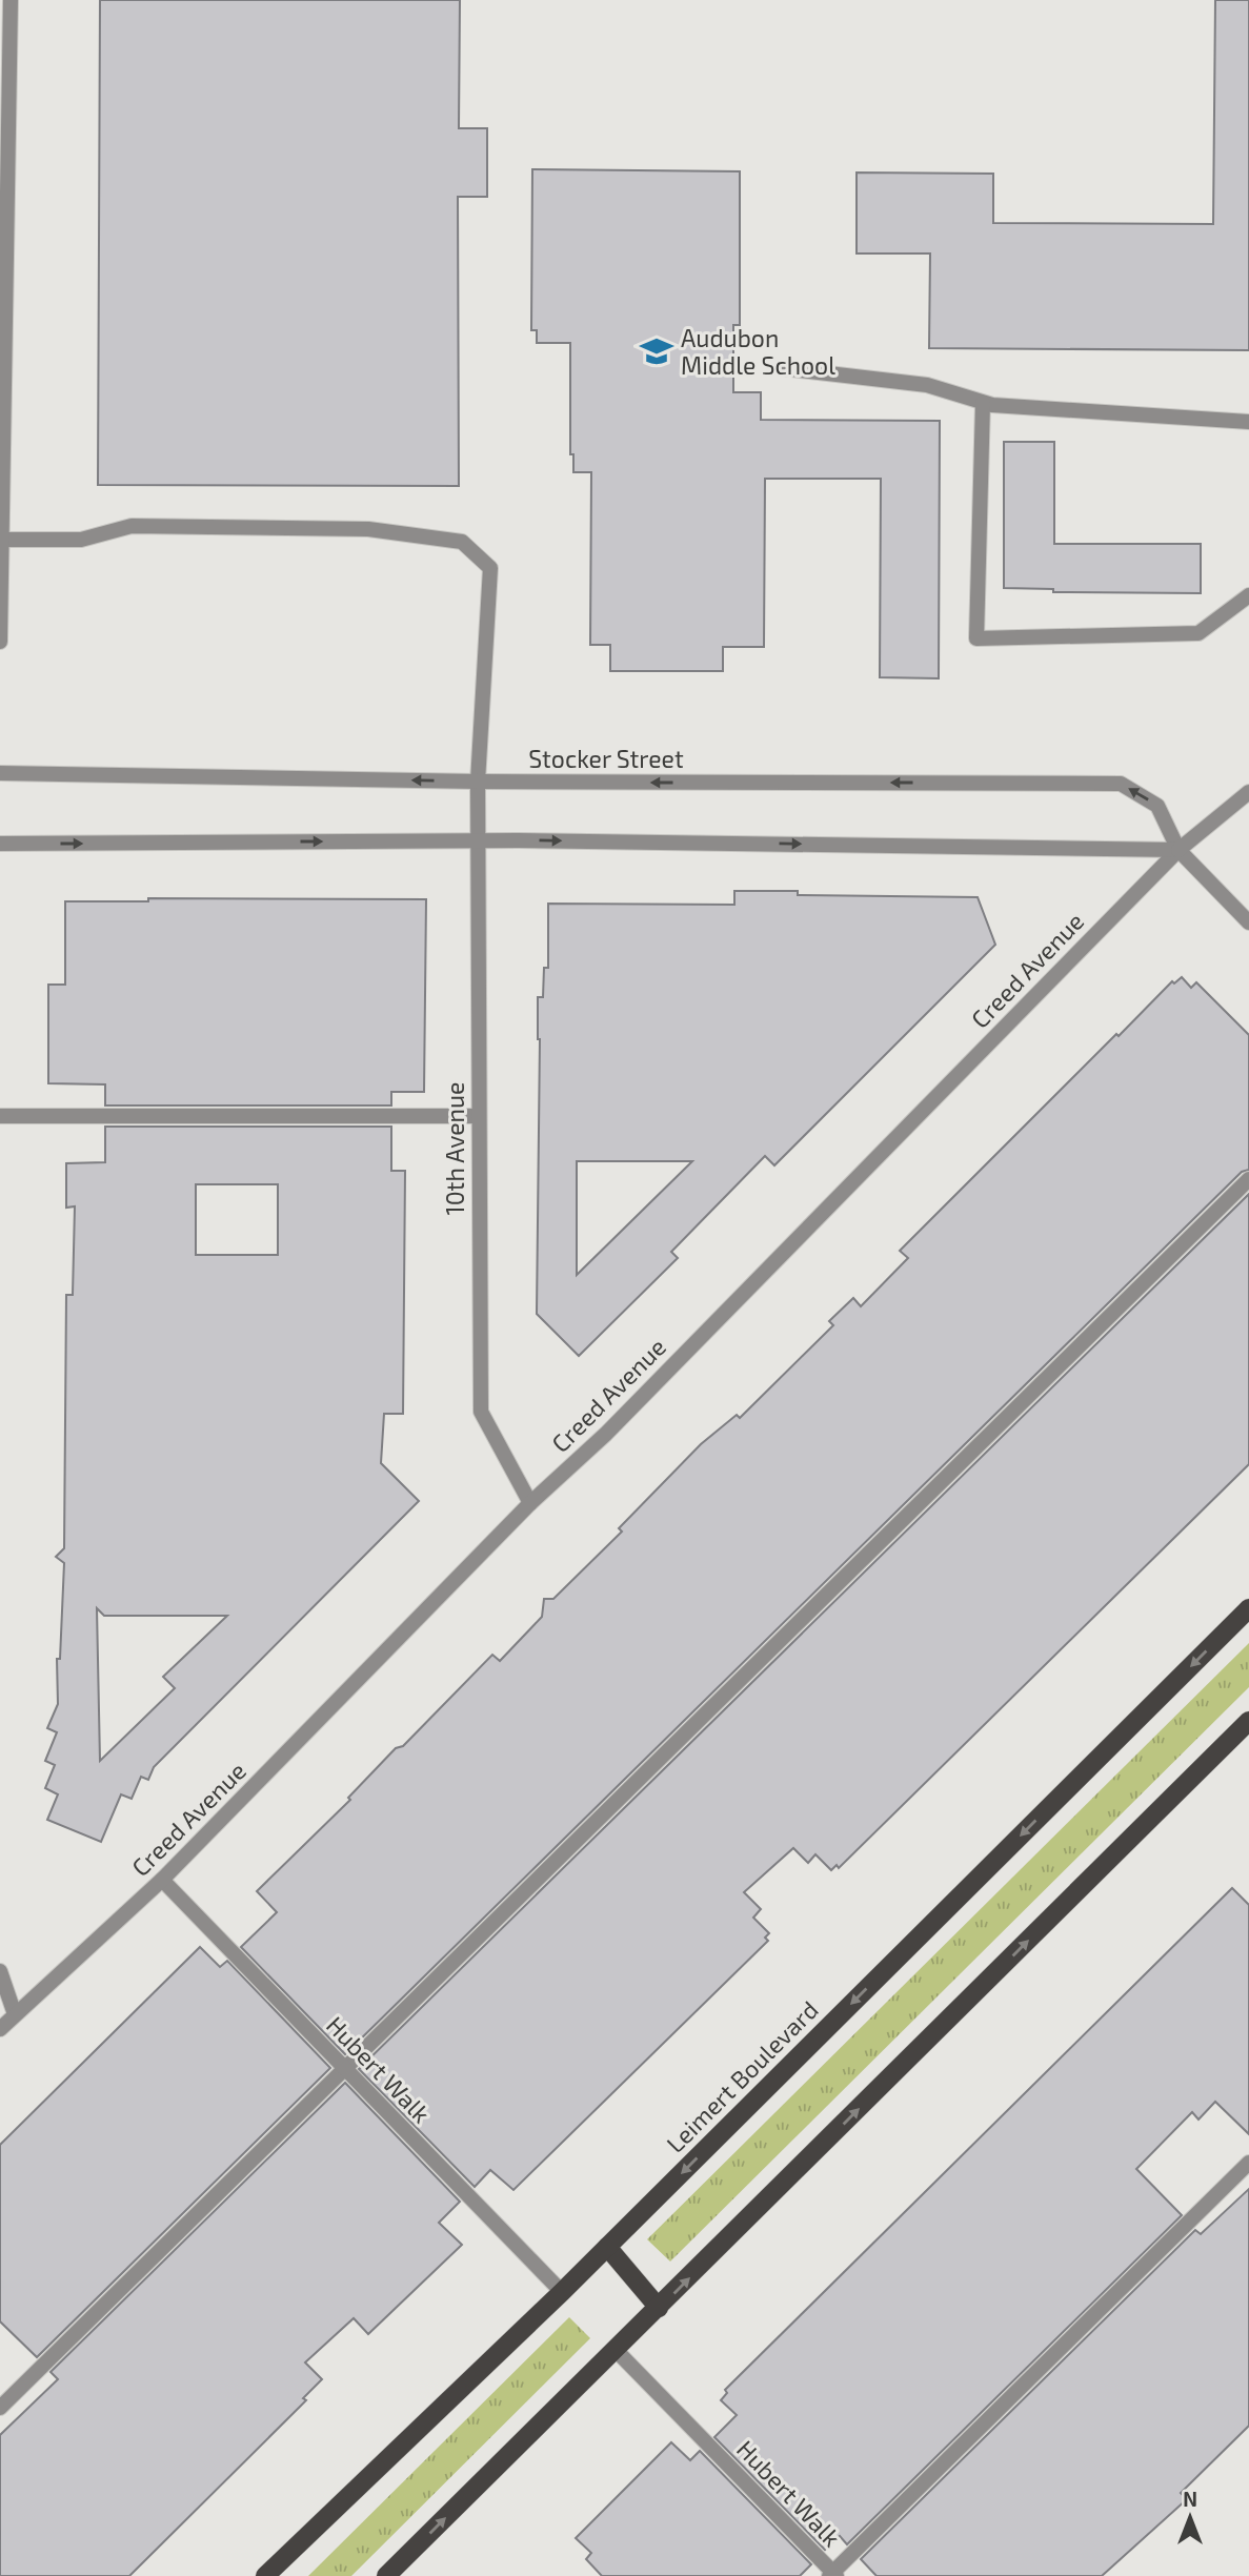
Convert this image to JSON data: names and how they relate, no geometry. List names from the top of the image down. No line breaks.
{"streets":{"main road":["Leimert Boulevard"],"street":["Stocker Street","Creed Avenue","10th Avenue","Hubert Walk"]},"crossings":[["Stocker Street","Creed Avenue"],["Stocker Street","10th Avenue"],["Creed Avenue","10th Avenue"],["Creed Avenue","Hubert Walk"],["Hubert Walk","Leimert Boulevard"]],"places":{"school or university":["Audubon Middle School"]},"north":"top"}
